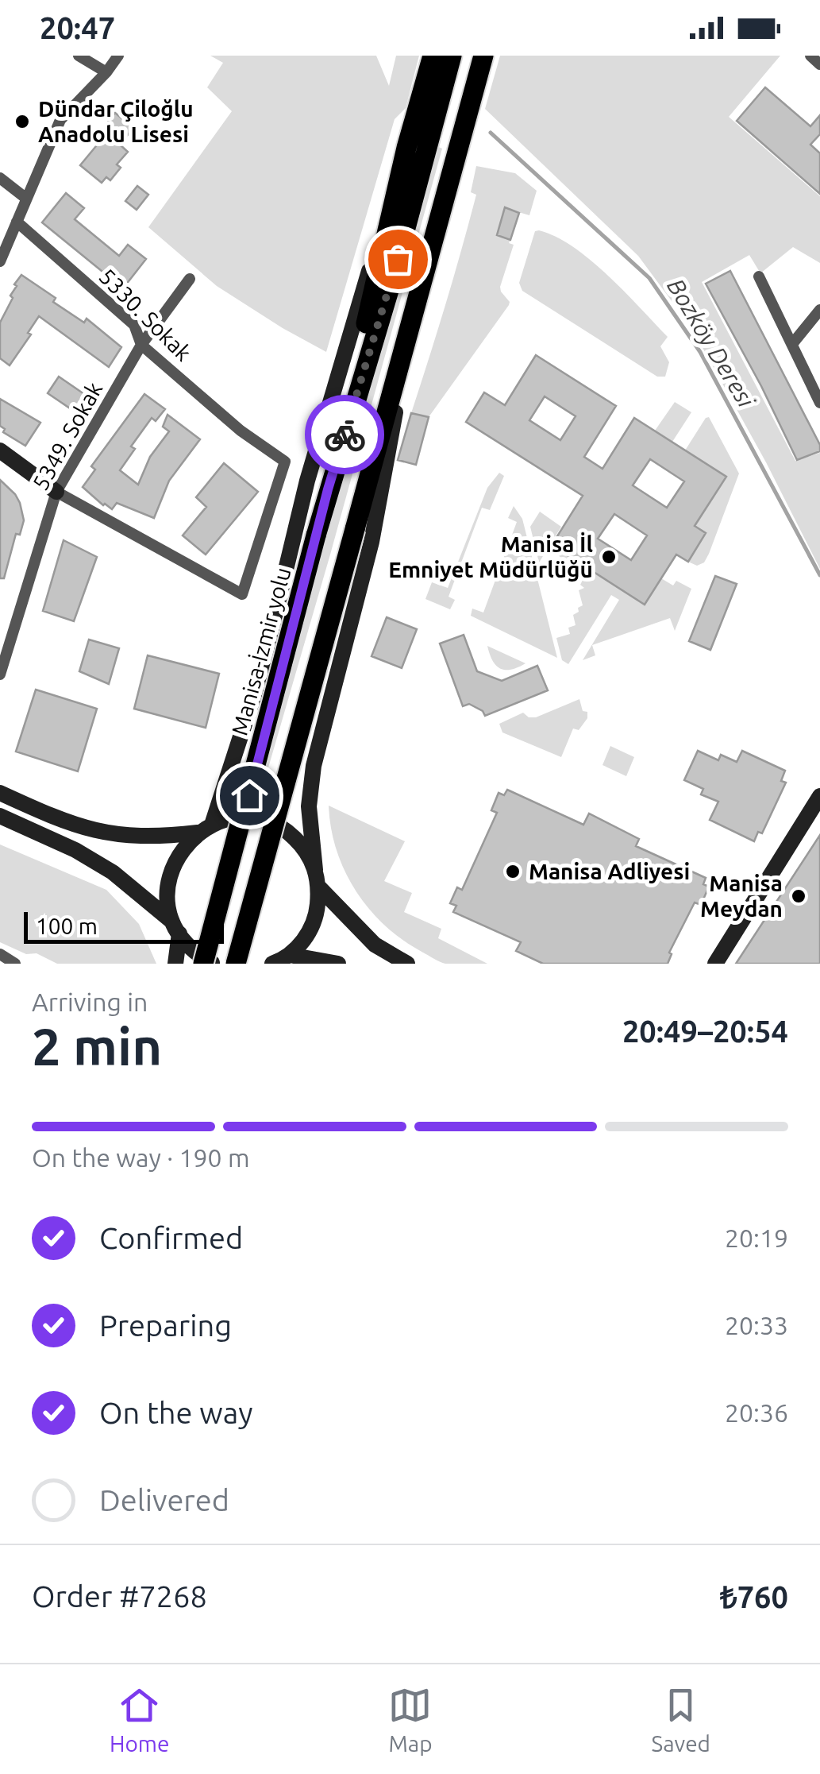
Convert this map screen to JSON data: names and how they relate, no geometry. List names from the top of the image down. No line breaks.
{"streets":{"highway":["Manisa-İzmir yolu"],"street":["5330. Sokak","5349. Sokak"]},"crossings":[["5330. Sokak","5349. Sokak"]],"water":["Bozköy Deresi"],"places":["Dündar Çiloğlu Anadolu Lisesi","Manisa İl Emniyet Müdürlüğü","Manisa Adliyesi","Manisa Meydan"],"scale_bar":"100 m","page":{"status":"20:47","scale":"100 m","heading":["2 min","Arriving in","20:49–20:54"],"panel":["Order #7268","₺760"],"bar":"On the way · 190 m","list":[["Confirmed","20:19"],["Preparing","20:33"],["On the way","20:36"],"Delivered"],"tabs":["Home","Map","Saved"]}}
